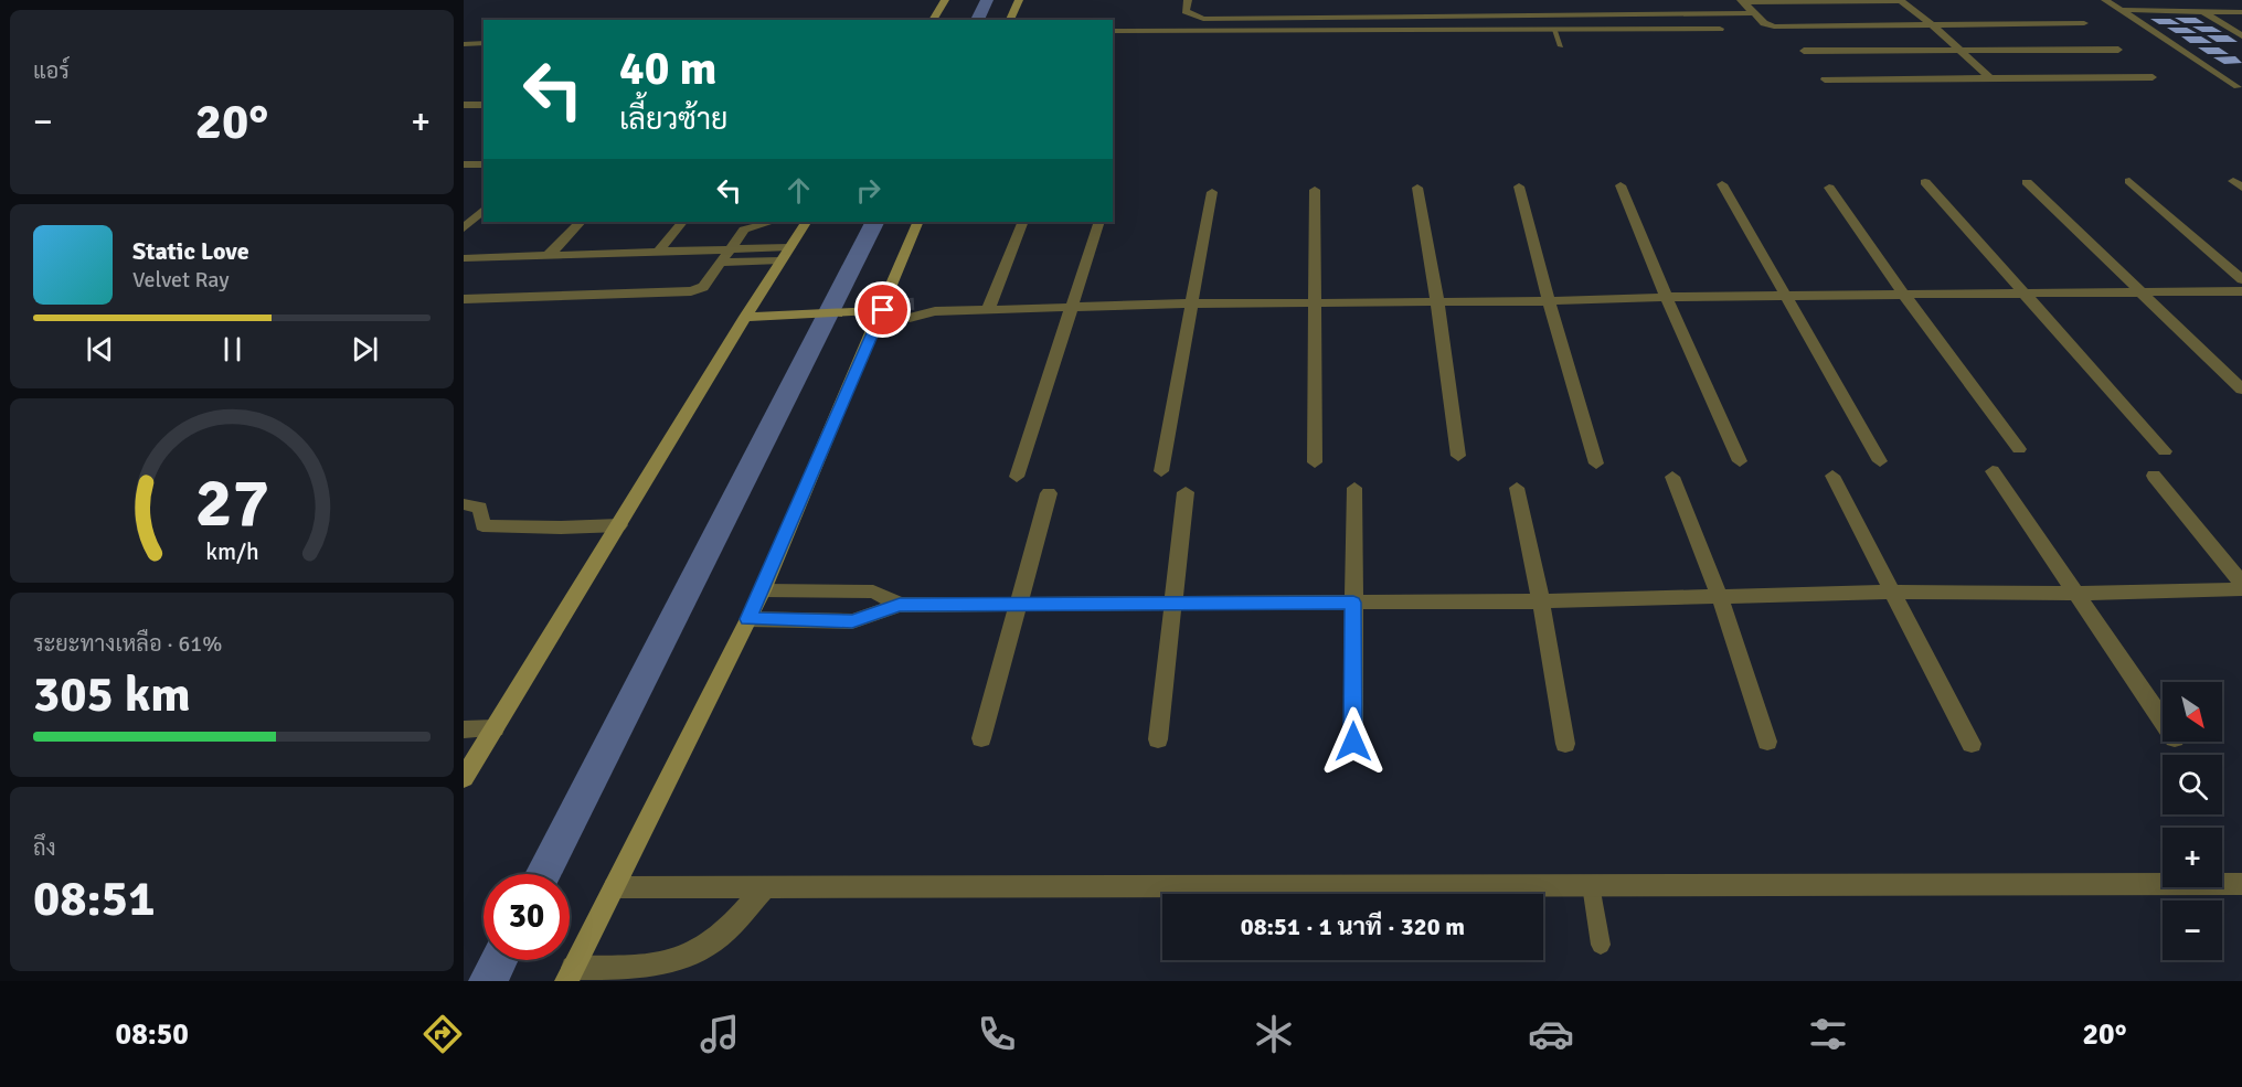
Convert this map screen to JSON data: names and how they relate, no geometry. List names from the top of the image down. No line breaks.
{"north":"bottom right","page":{"tile":["แอร์",["ระยะทางเหลือ · 61%","305 km"],["ถึง","08:51"]],"turn":["40 m","เลี้ยวซ้าย"],"heat":["−","20°","+"],"song":["Static Love","Velvet Ray"],"map_buttons":["+","−"],"limit":"30","trip":"08:51 · 1 นาที · 320 m","tabs":["08:50","20°"],"gauge":["27","km/h"]}}
